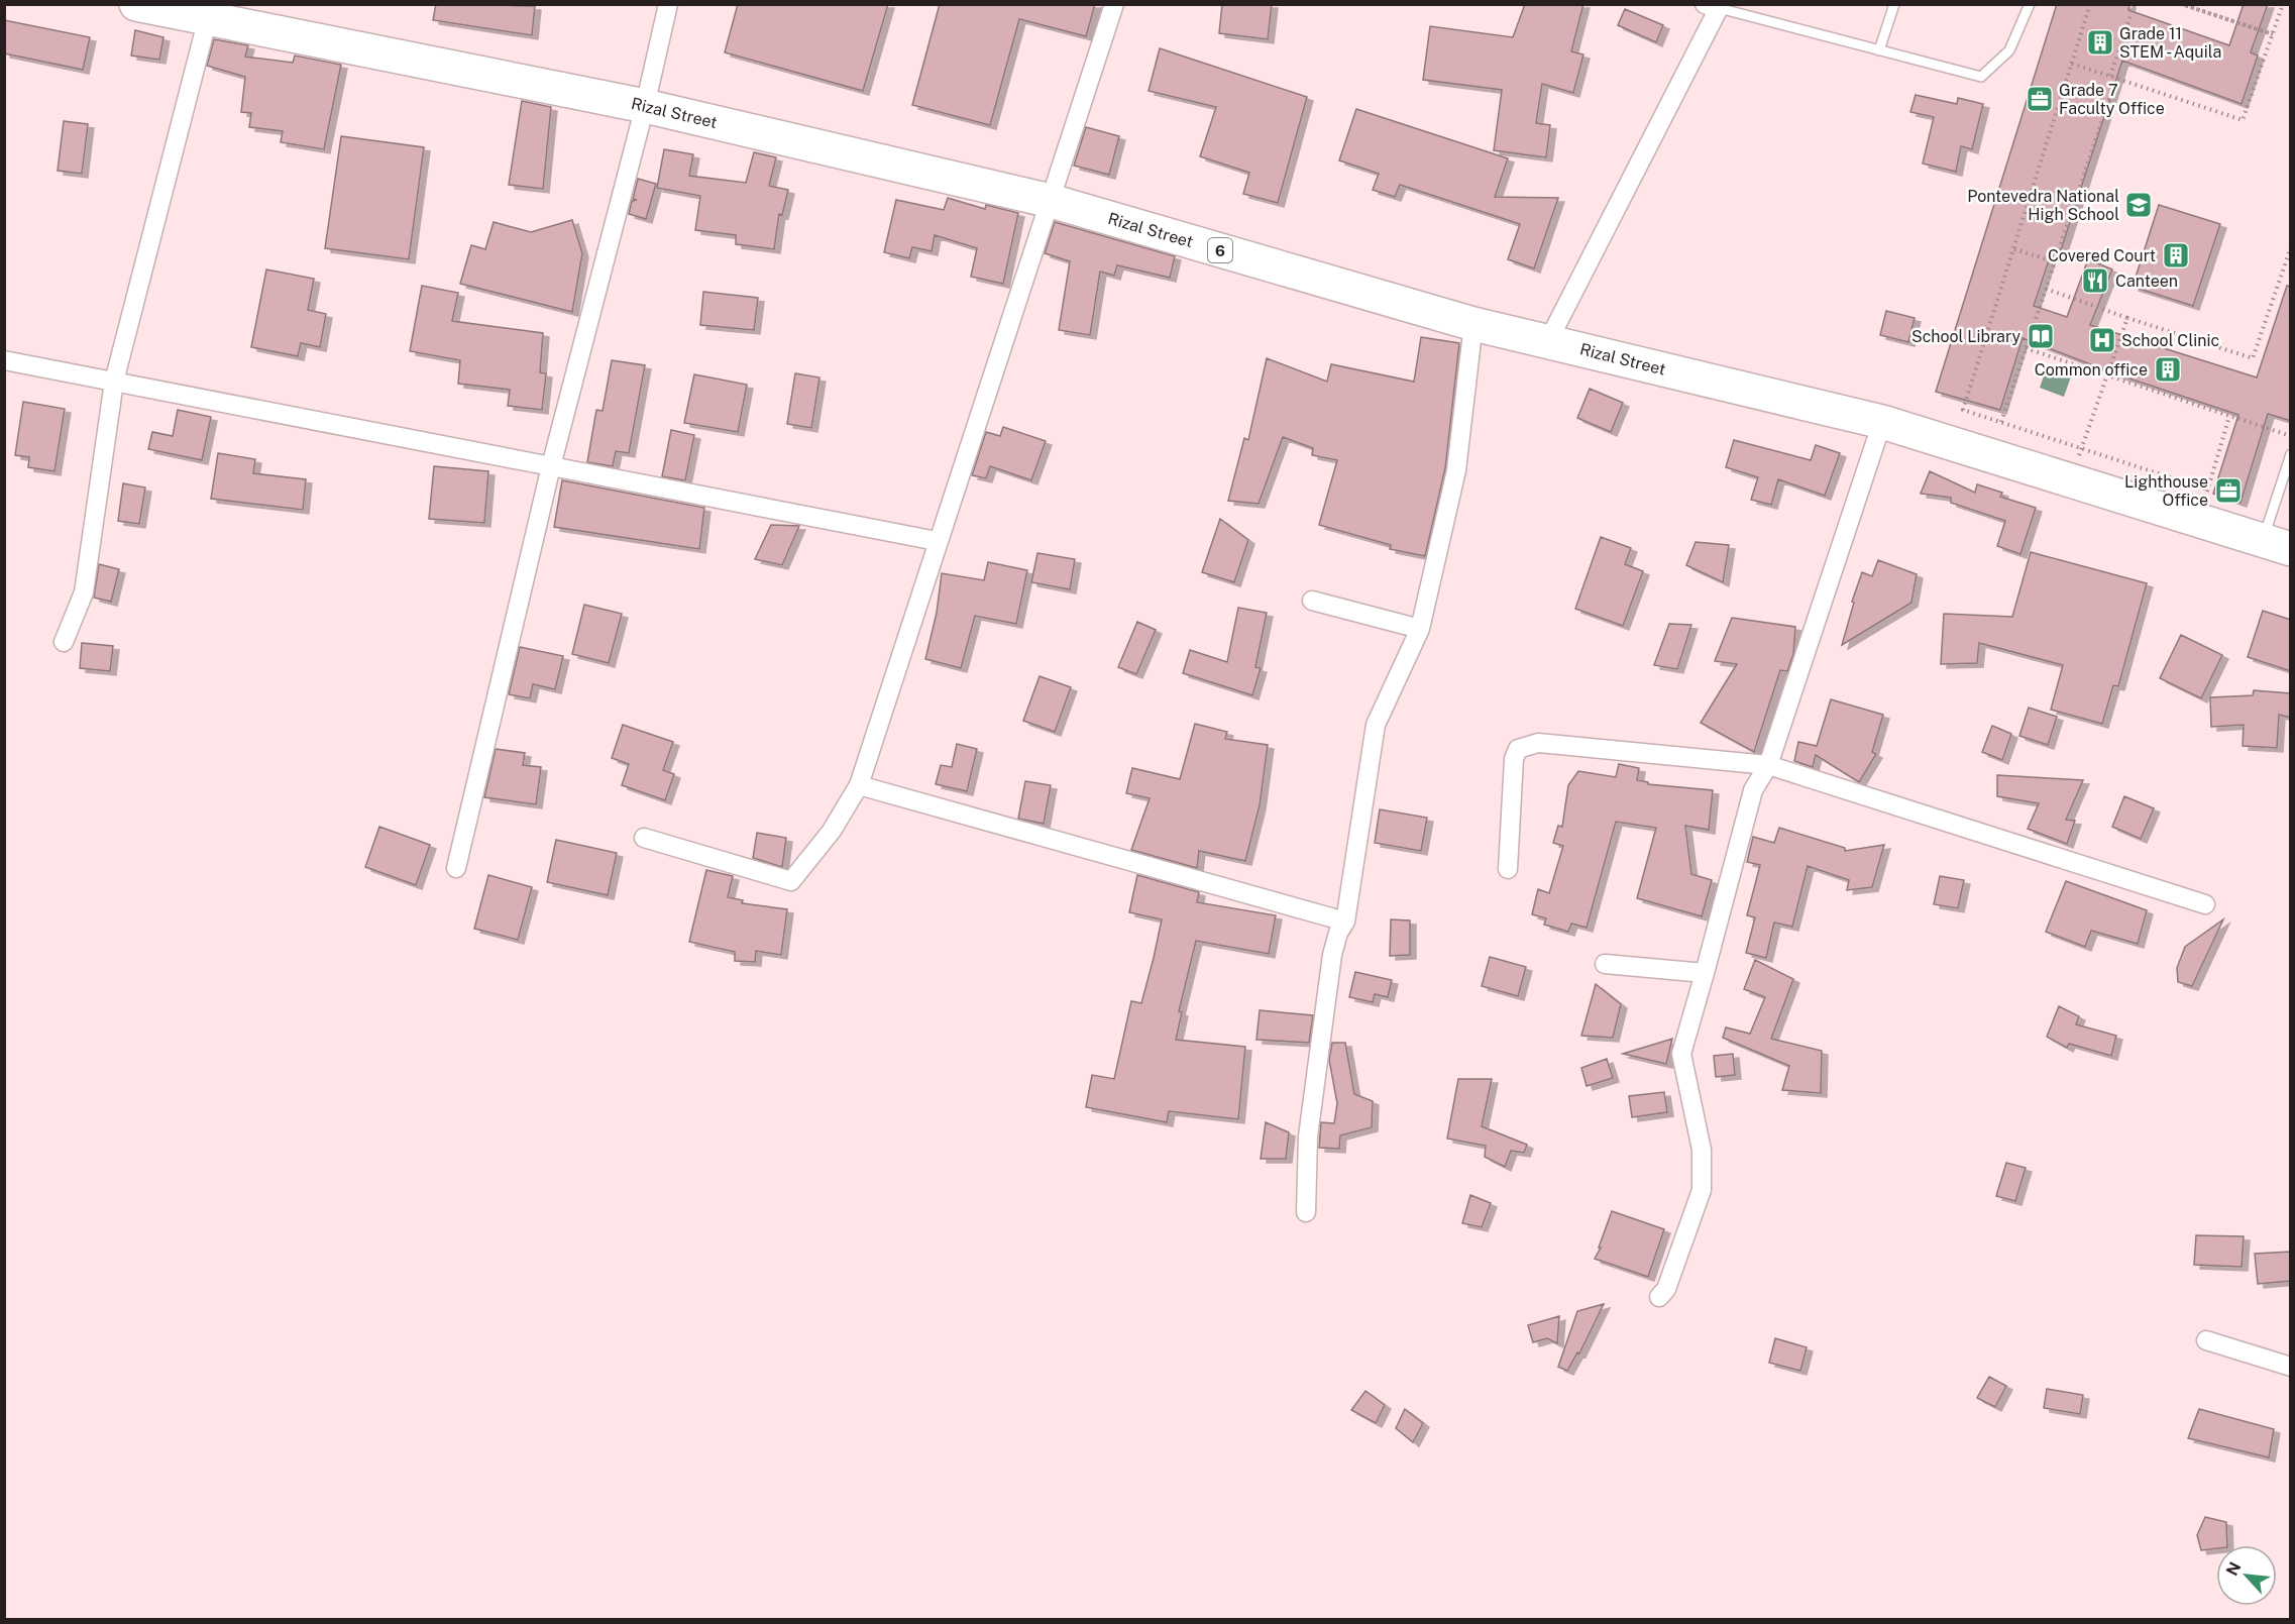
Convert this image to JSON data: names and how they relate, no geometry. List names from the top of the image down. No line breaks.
{"streets":{"highway":["Rizal Street","6"]},"places":{"building":["Grade 11 STEM - Aquila","Covered Court","Common office"],"office":["Grade 7 Faculty Office","Lighthouse Office"],"school or university":["Pontevedra National High School"],"restaurant":["Canteen"],"library":["School Library"],"hospital":["School Clinic"]},"north":"top left"}
